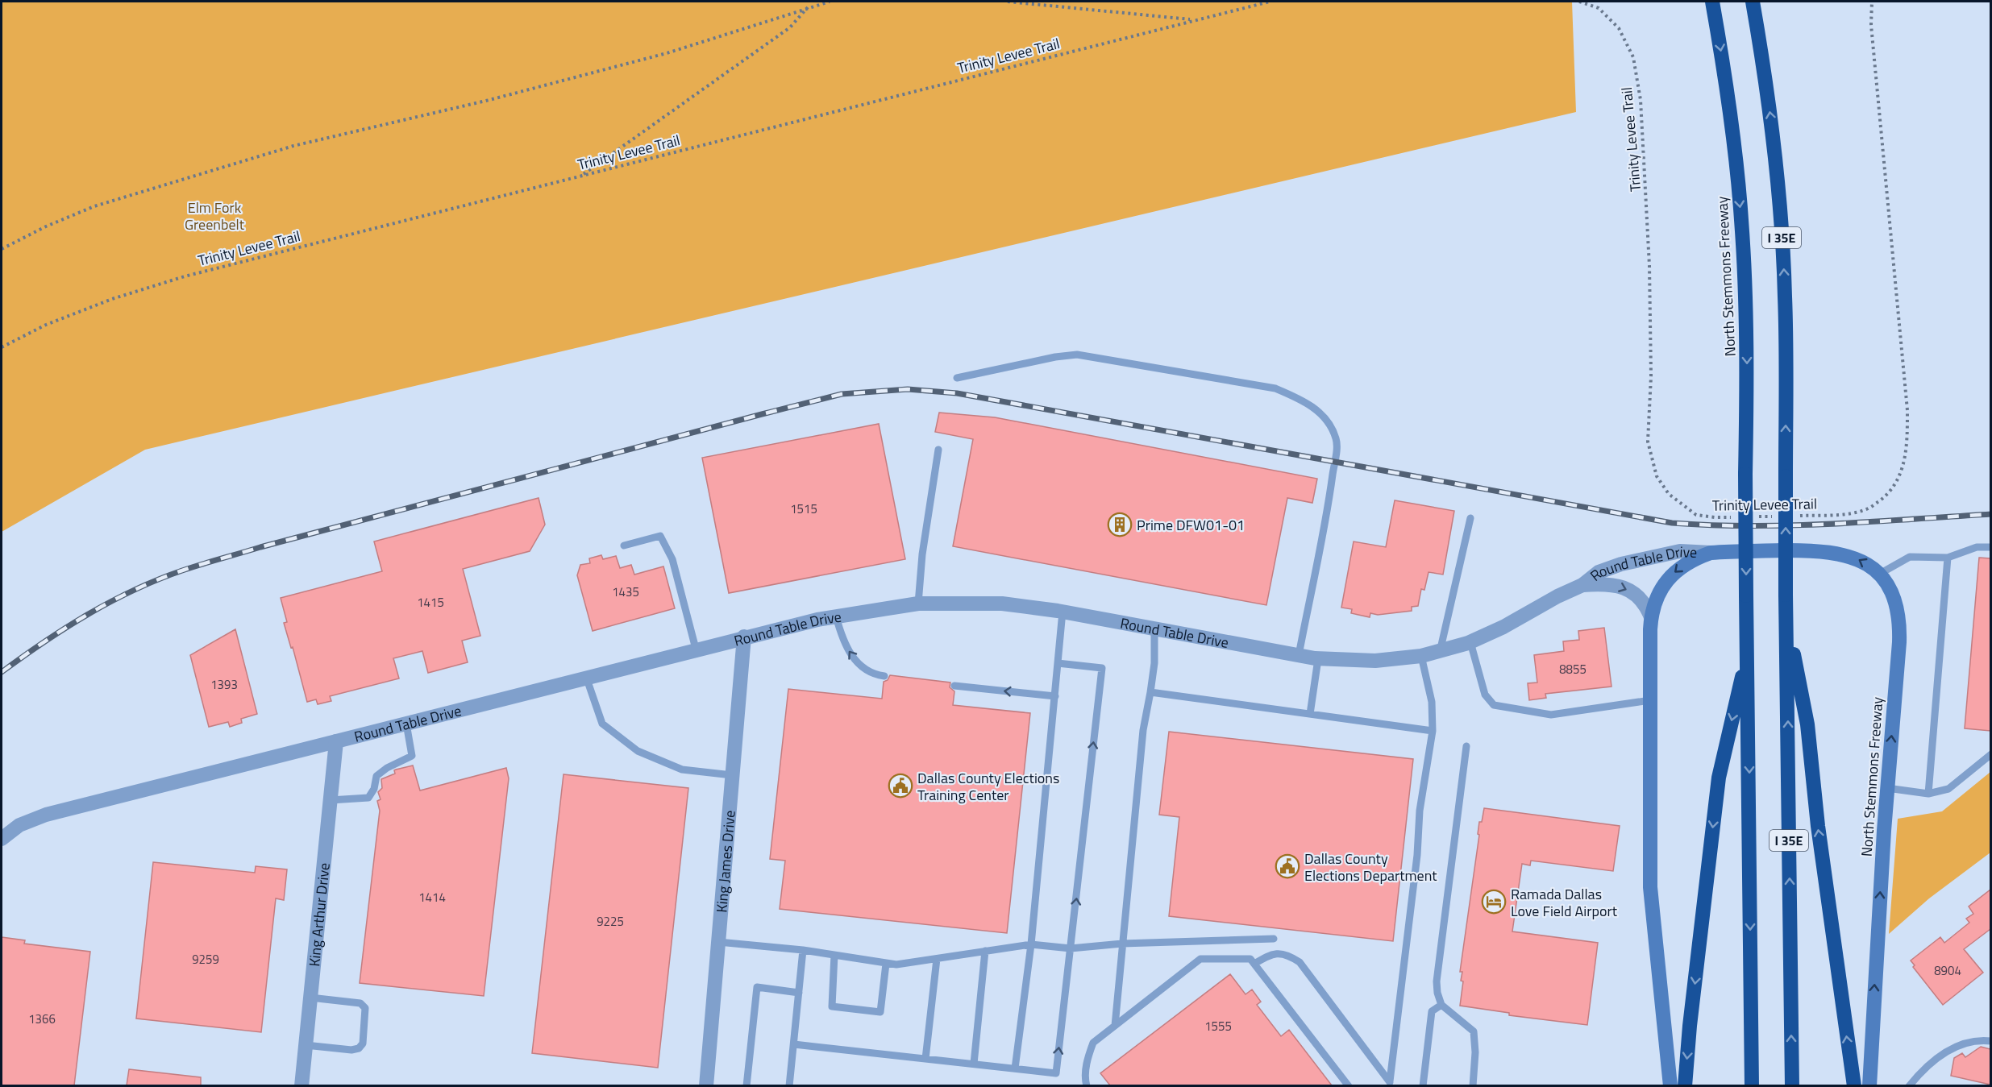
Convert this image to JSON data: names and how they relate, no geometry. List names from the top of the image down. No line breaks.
{"streets":{"highway":["I 35E","North Stemmons Freeway"],"street":["Round Table Drive","King James Drive","King Arthur Drive"],"path":["Trinity Levee Trail"]},"crossings":[["North Stemmons Freeway","Round Table Drive"],["Round Table Drive","King James Drive"],["Round Table Drive","King Arthur Drive"]],"parks":["Elm Fork Greenbelt"],"places":{"building":["Prime DFW01-01"],"public building":["Dallas County Elections Training Center","Dallas County Elections Department"],"hotel":["Ramada Dallas Love Field Airport"]},"house_numbers":["1515","1435","1415","8855","1393","1414","9225","9259","8904","1366","1555"]}
